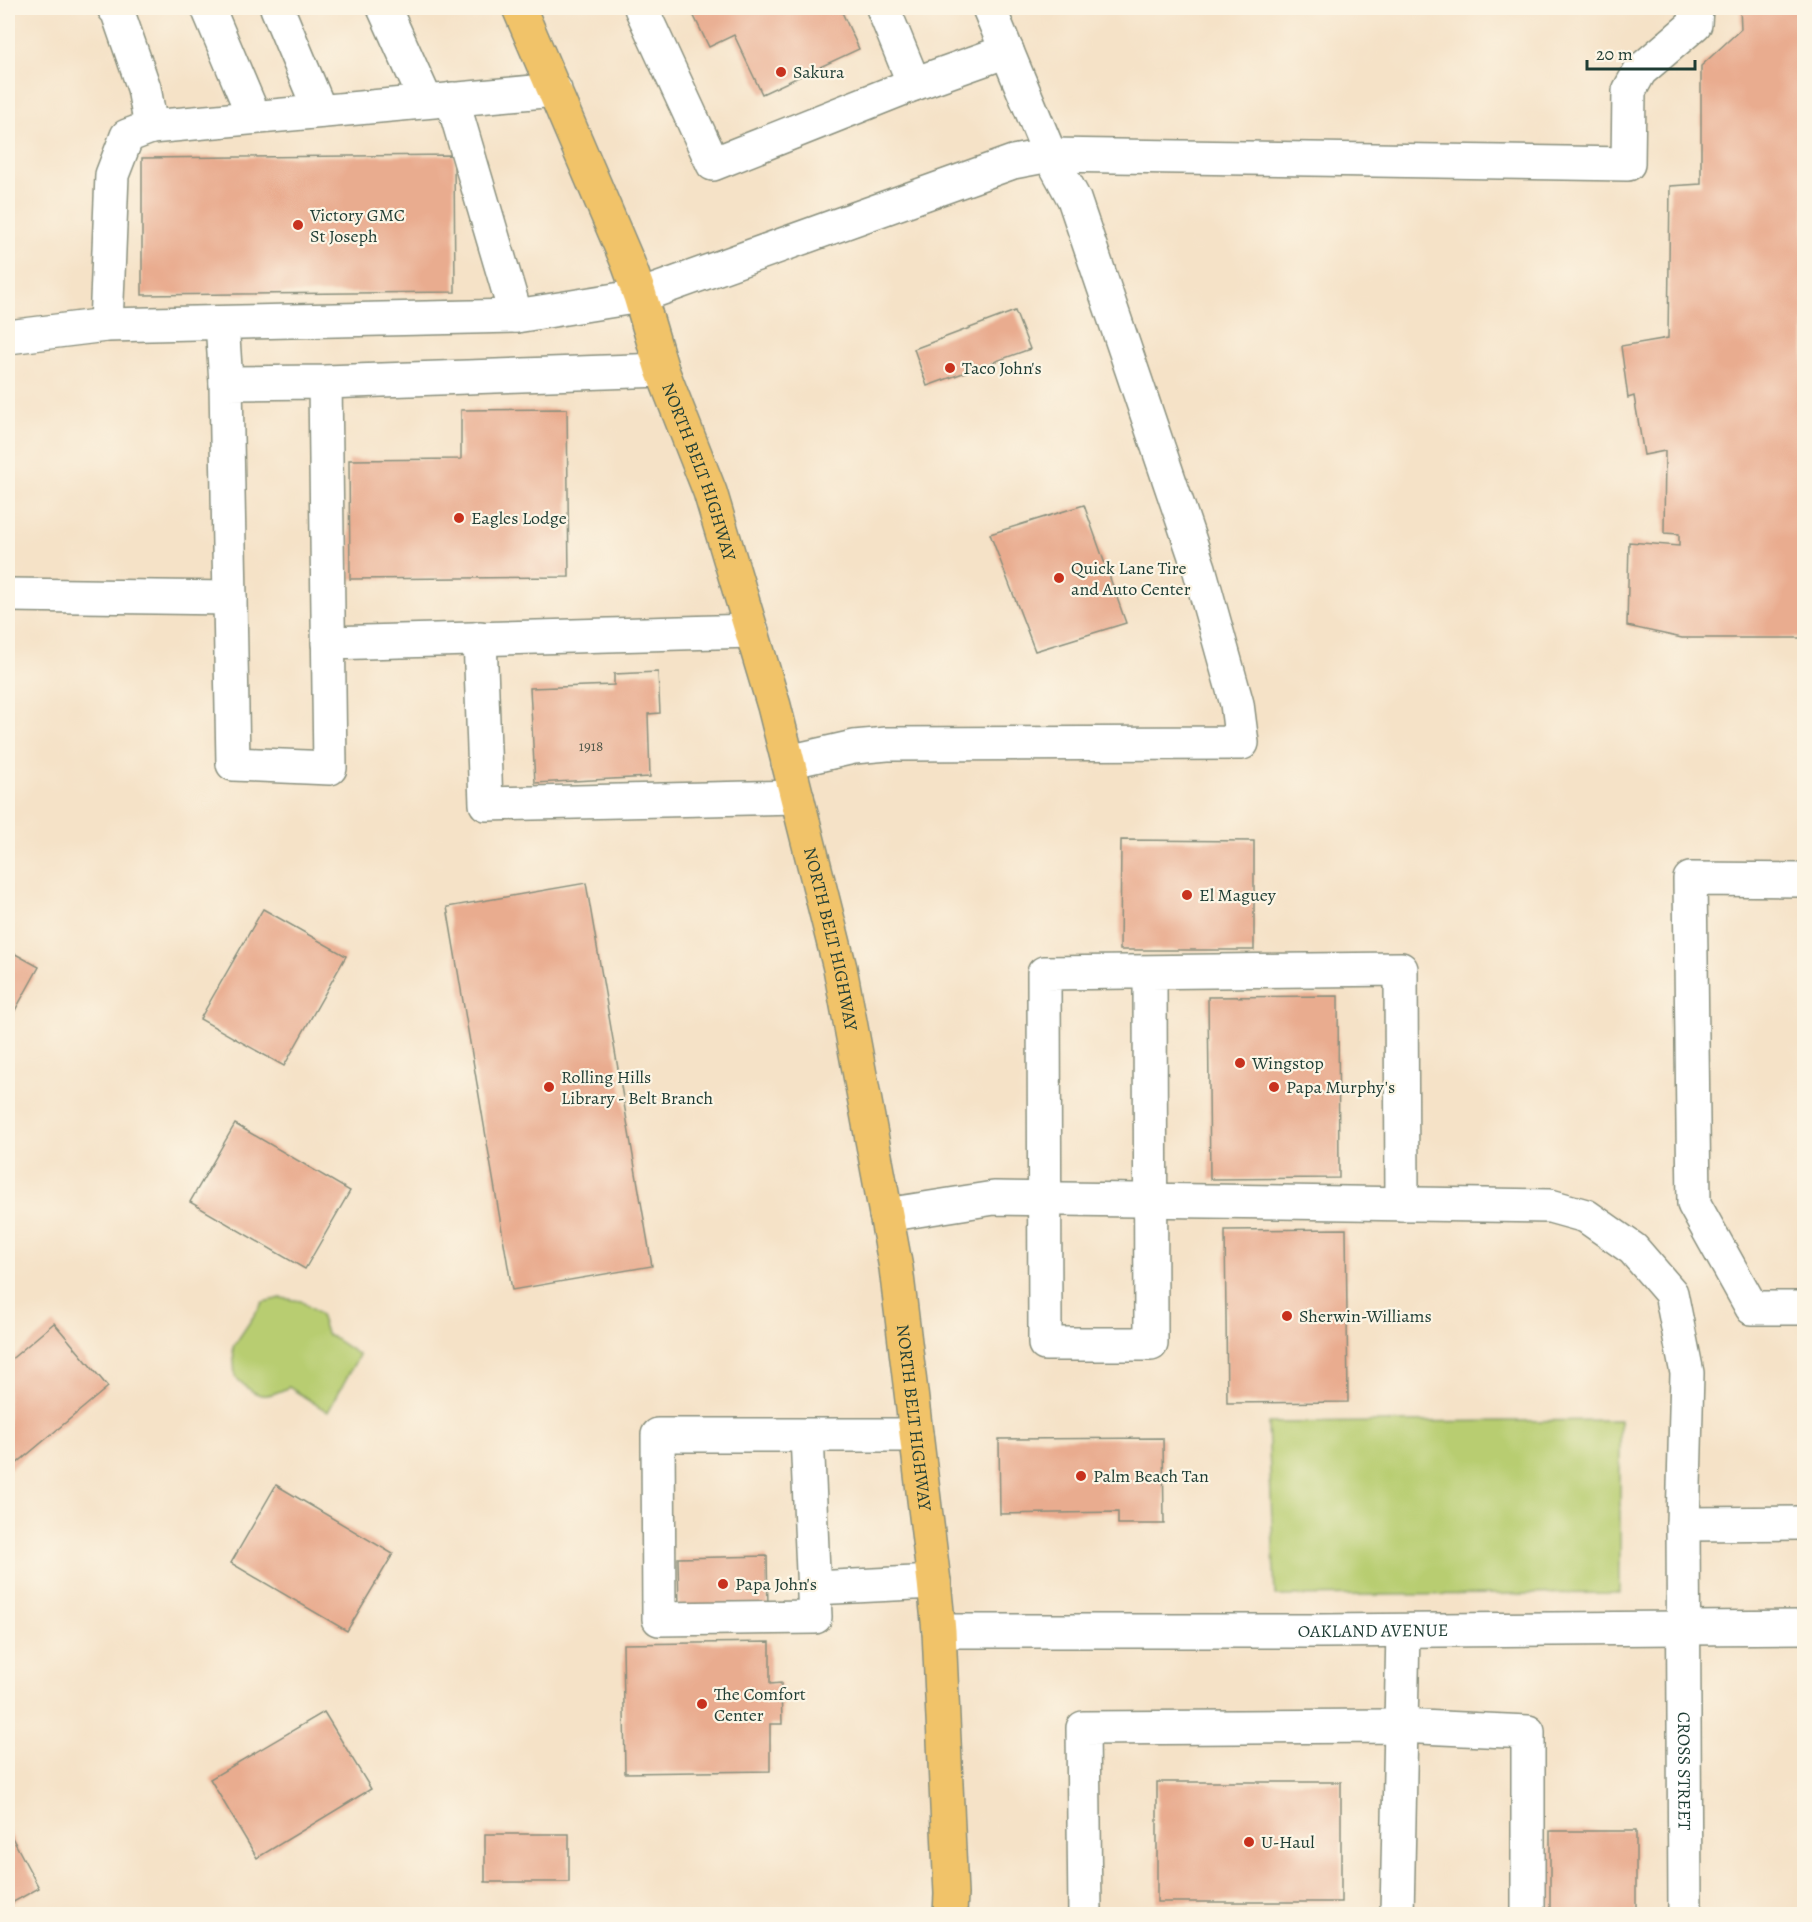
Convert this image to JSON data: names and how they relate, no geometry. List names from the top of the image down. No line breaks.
{"streets":{"main road":["NORTH BELT HIGHWAY"],"street":["OAKLAND AVENUE","CROSS STREET"]},"crossings":[["NORTH BELT HIGHWAY","OAKLAND AVENUE"],["NORTH BELT HIGHWAY","CROSS STREET"],["OAKLAND AVENUE","CROSS STREET"]],"places":["Sakura","Victory GMC St Joseph","Taco John's","Eagles Lodge","Quick Lane Tire and Auto Center","El Maguey","Wingstop","Rolling Hills Library - Belt Branch","Papa Murphy's","Sherwin-Williams","Palm Beach Tan","Papa John's","The Comfort Center","U-Haul"],"house_numbers":["1918"],"scale_bar":"20 m"}
